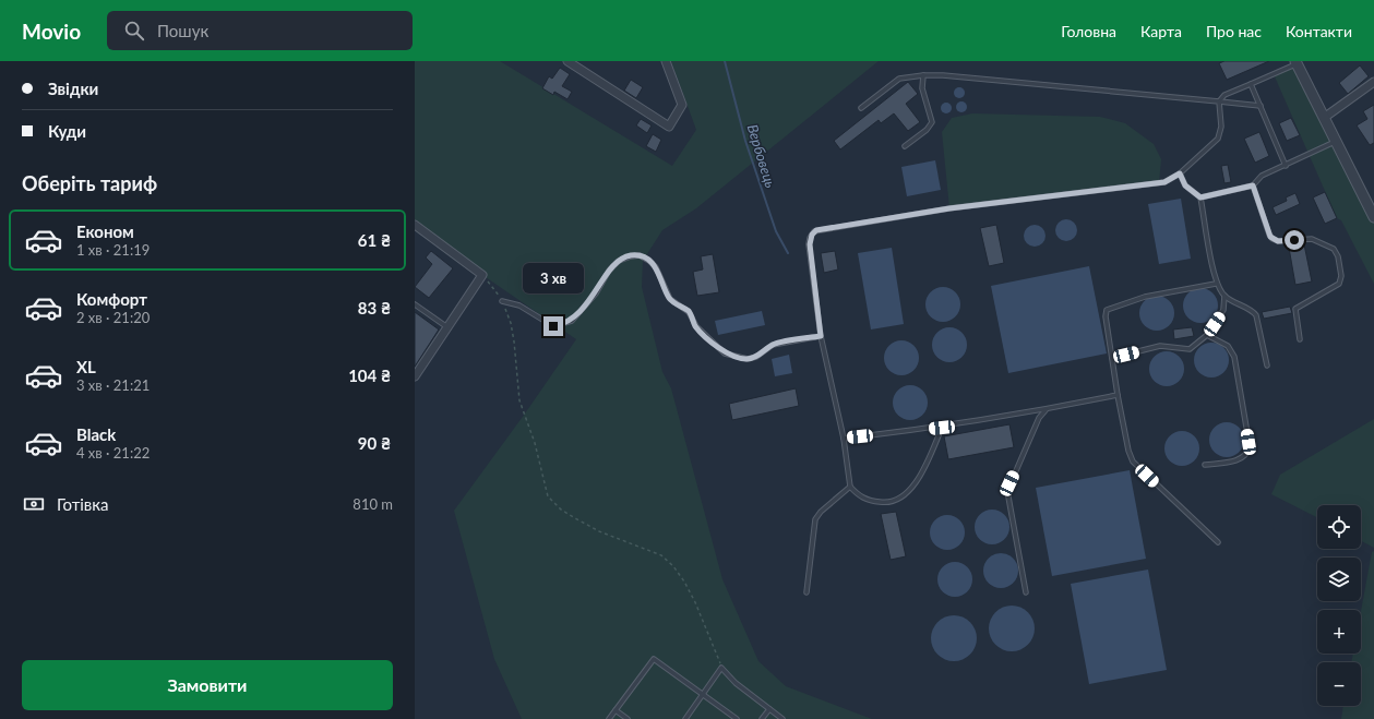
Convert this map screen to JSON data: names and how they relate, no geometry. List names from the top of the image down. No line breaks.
{"water":["Вербовець"],"page":{"header":"Movio","search":"Пошук","nav":["Головна","Карта","Про нас","Контакти"],"banner":["Звідки","Куди"],"heading":"Оберіть тариф","list":[{"name":"Економ","note":"1 хв · 21:19","value":"61 ₴"},{"name":"Комфорт","note":"2 хв · 21:20","value":"83 ₴"},{"name":"XL","note":"3 хв · 21:21","value":"104 ₴"},{"name":"Black","note":"4 хв · 21:22","value":"90 ₴"}],"bubble":"3 хв","pay":["Готівка","810 m"],"map_buttons":["+","−"],"buttons":"Замовити"}}
